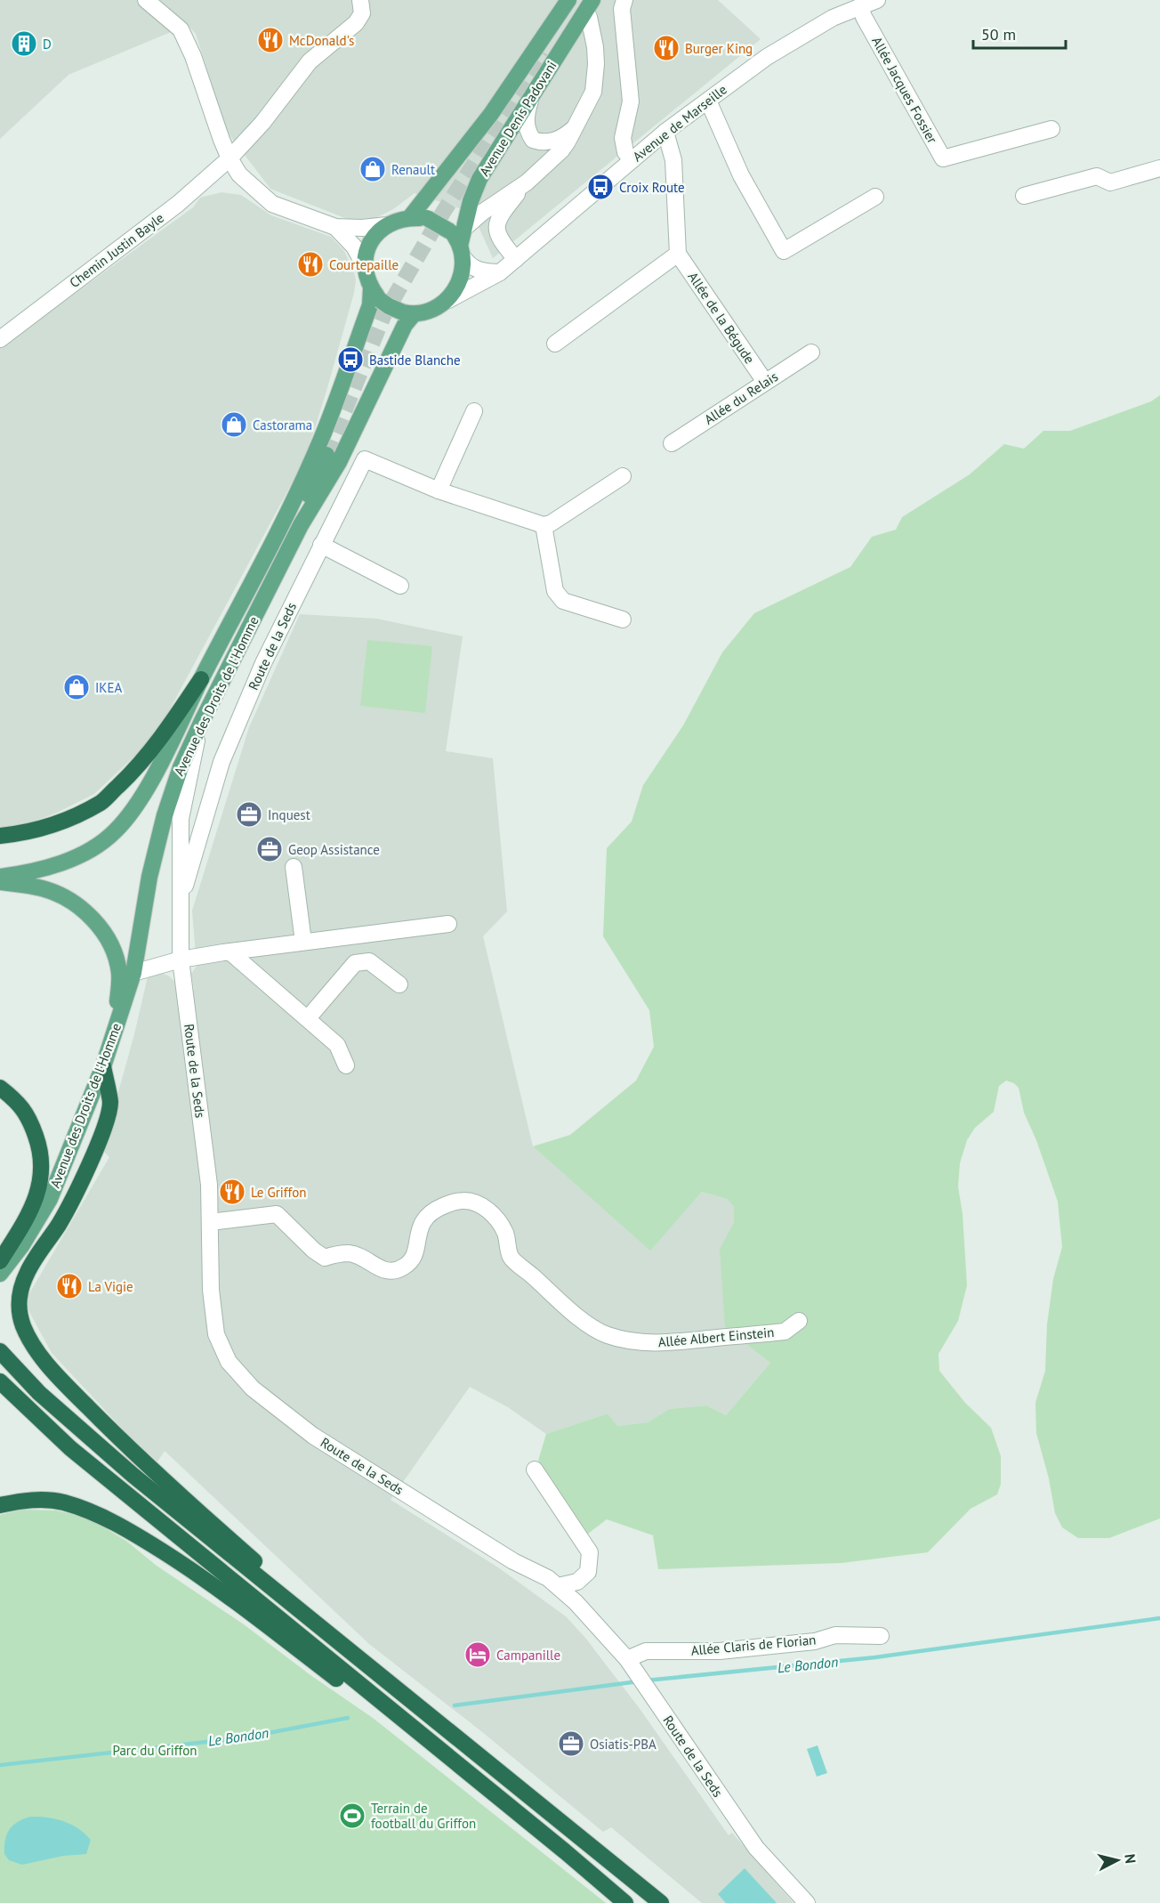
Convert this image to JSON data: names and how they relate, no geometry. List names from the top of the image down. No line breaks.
{"streets":{"main road":["Avenue Denis Padovani","Avenue des Droits de l'Homme"],"street":["Allée Jacques Fossier","Avenue de Marseille","Chemin Justin Bayle","Allée de la Bégude","Allée du Relais","Route de la Seds","Allée Albert Einstein","Allée Claris de Florian"]},"crossings":[["Allée Jacques Fossier","Avenue de Marseille"],["Avenue Denis Padovani","Avenue de Marseille"],["Avenue Denis Padovani","Avenue des Droits de l'Homme"],["Avenue de Marseille","Avenue des Droits de l'Homme"],["Allée de la Bégude","Allée du Relais"],["Route de la Seds","Avenue des Droits de l'Homme"],["Route de la Seds","Allée Albert Einstein"],["Route de la Seds","Allée Claris de Florian"]],"water":["Le Bondon"],"parks":["Parc du Griffon"],"places":{"restaurant":["McDonald's","Burger King","Courtepaille","Le Griffon","La Vigie"],"building":["D"],"shop":["Renault","Castorama","IKEA"],"bus stop":["Croix Route","Bastide Blanche"],"office":["Inquest","Geop Assistance","Osiatis-PBA"],"hotel":["Campanille"],"sports":["Terrain de football du Griffon"]},"scale_bar":"50 m","north":"right"}
